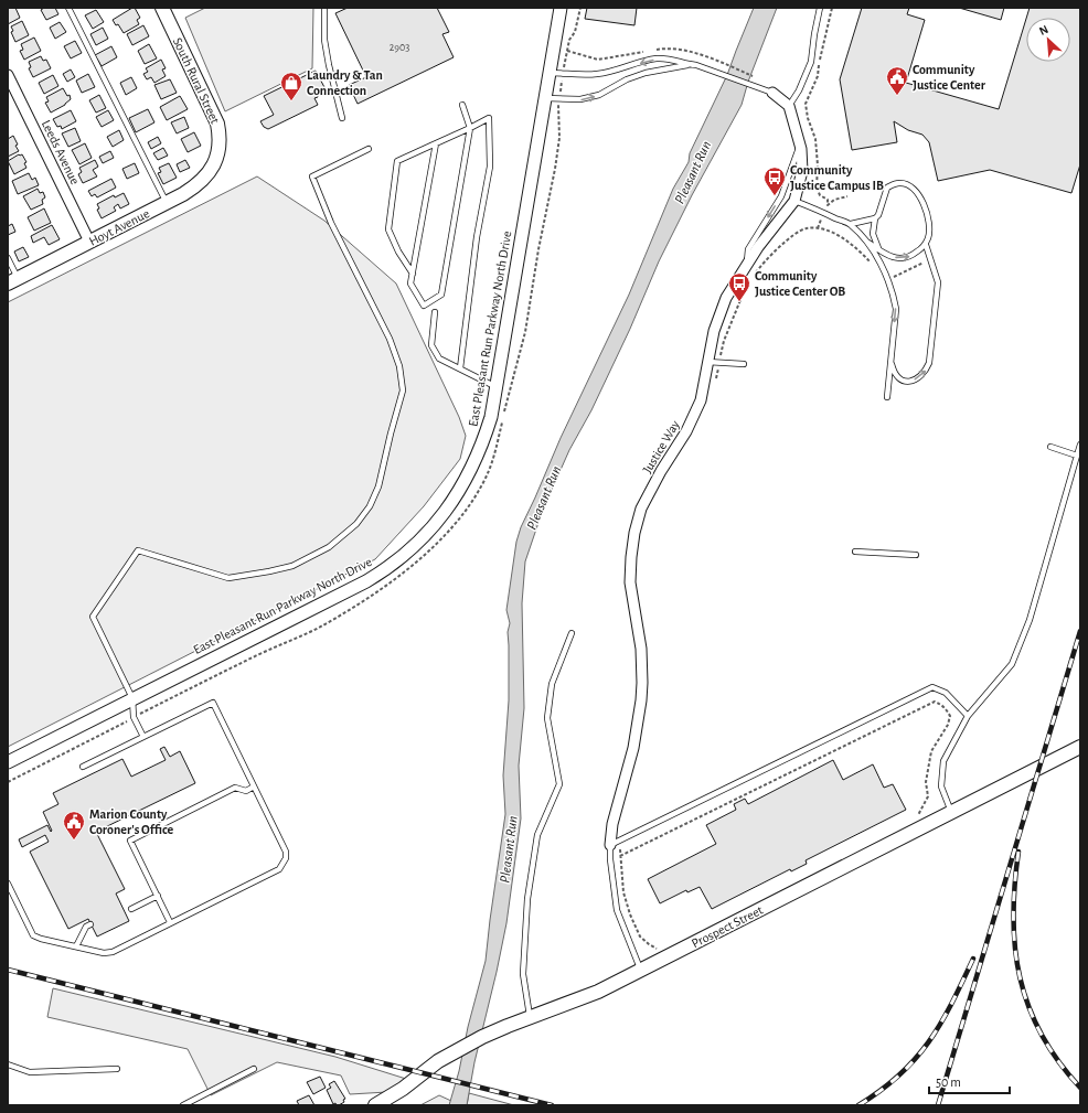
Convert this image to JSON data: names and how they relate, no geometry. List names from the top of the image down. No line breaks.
{"streets":{"main road":["South Rural Street","Hoyt Avenue","Prospect Street"],"street":["Leeds Avenue","East Pleasant Run Parkway North Drive","Justice Way"]},"crossings":[["South Rural Street","Hoyt Avenue"],["Leeds Avenue","Hoyt Avenue"]],"water":["Pleasant Run"],"places":{"public building":["Community Justice Center","Marion County Coroner's Office"],"shop":["Laundry & Tan Connection"],"bus stop":["Community Justice Campus IB","Community Justice Center OB"]},"house_numbers":["2903"],"scale_bar":"50 m","north":"top left"}
